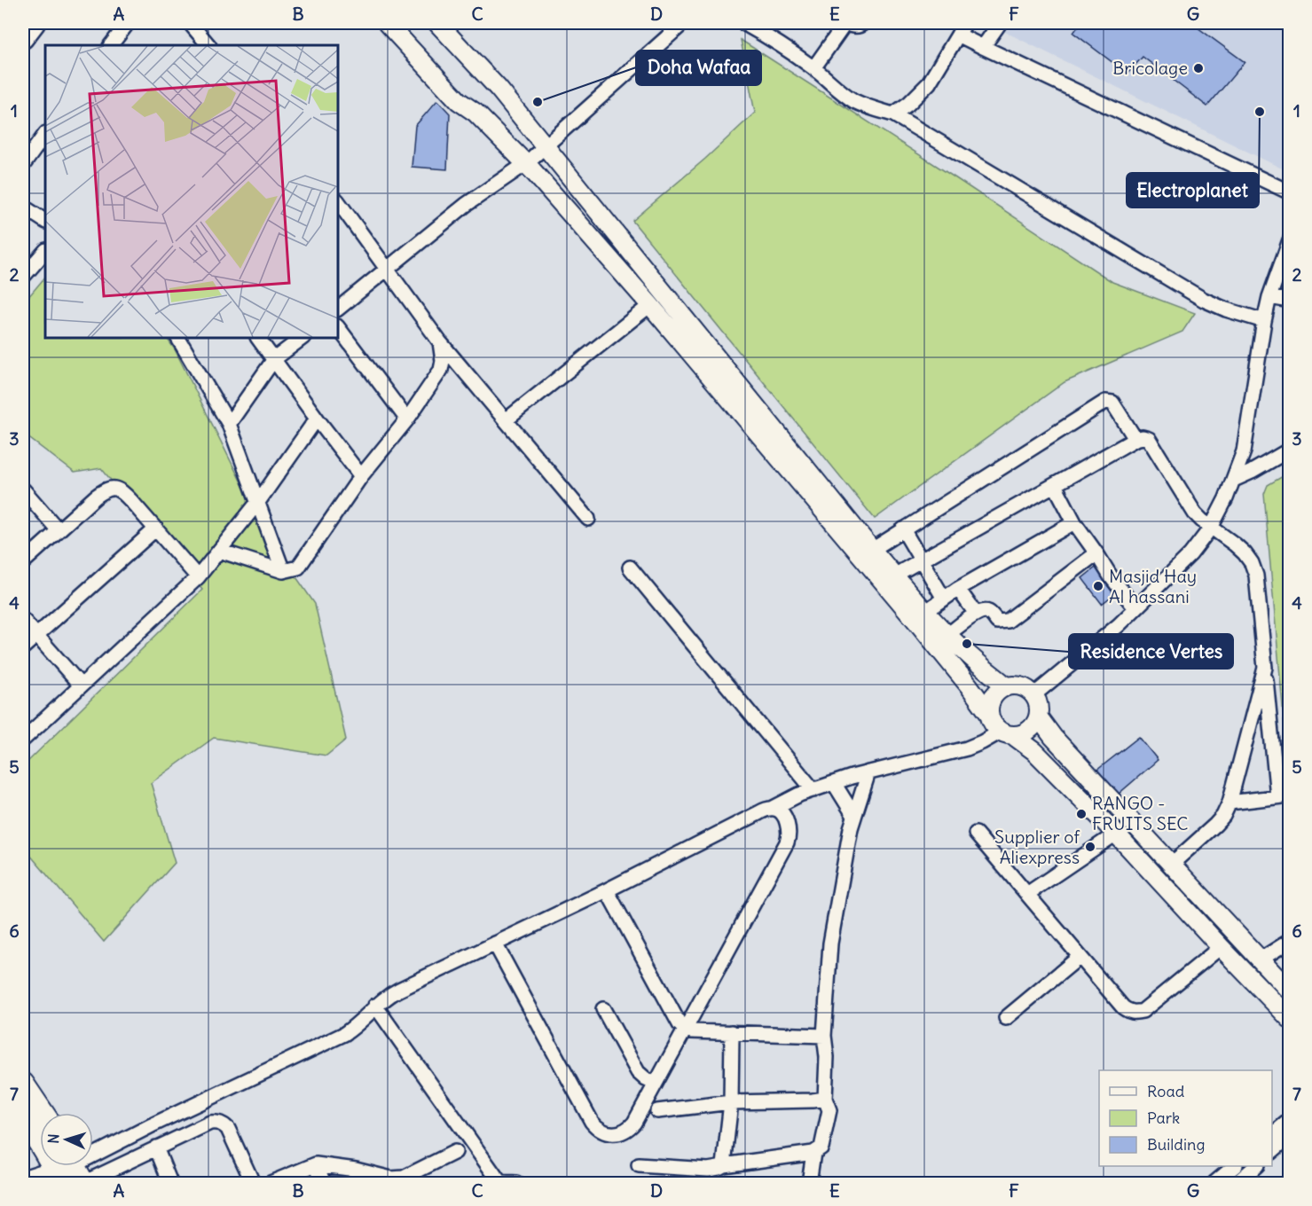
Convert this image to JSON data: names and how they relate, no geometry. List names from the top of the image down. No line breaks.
{"places":["Bricolage","Doha Wafaa","Electroplanet","Masjid Hay Al hassani","Residence Vertes","RANGO - FRUITS SEC","Supplier of Aliexpress"],"legend":["Road","Park","Building"],"north":"left","grid":{"columns":["A","B","C","D","E","F","G"],"rows":["1","2","3","4","5","6","7"]}}
